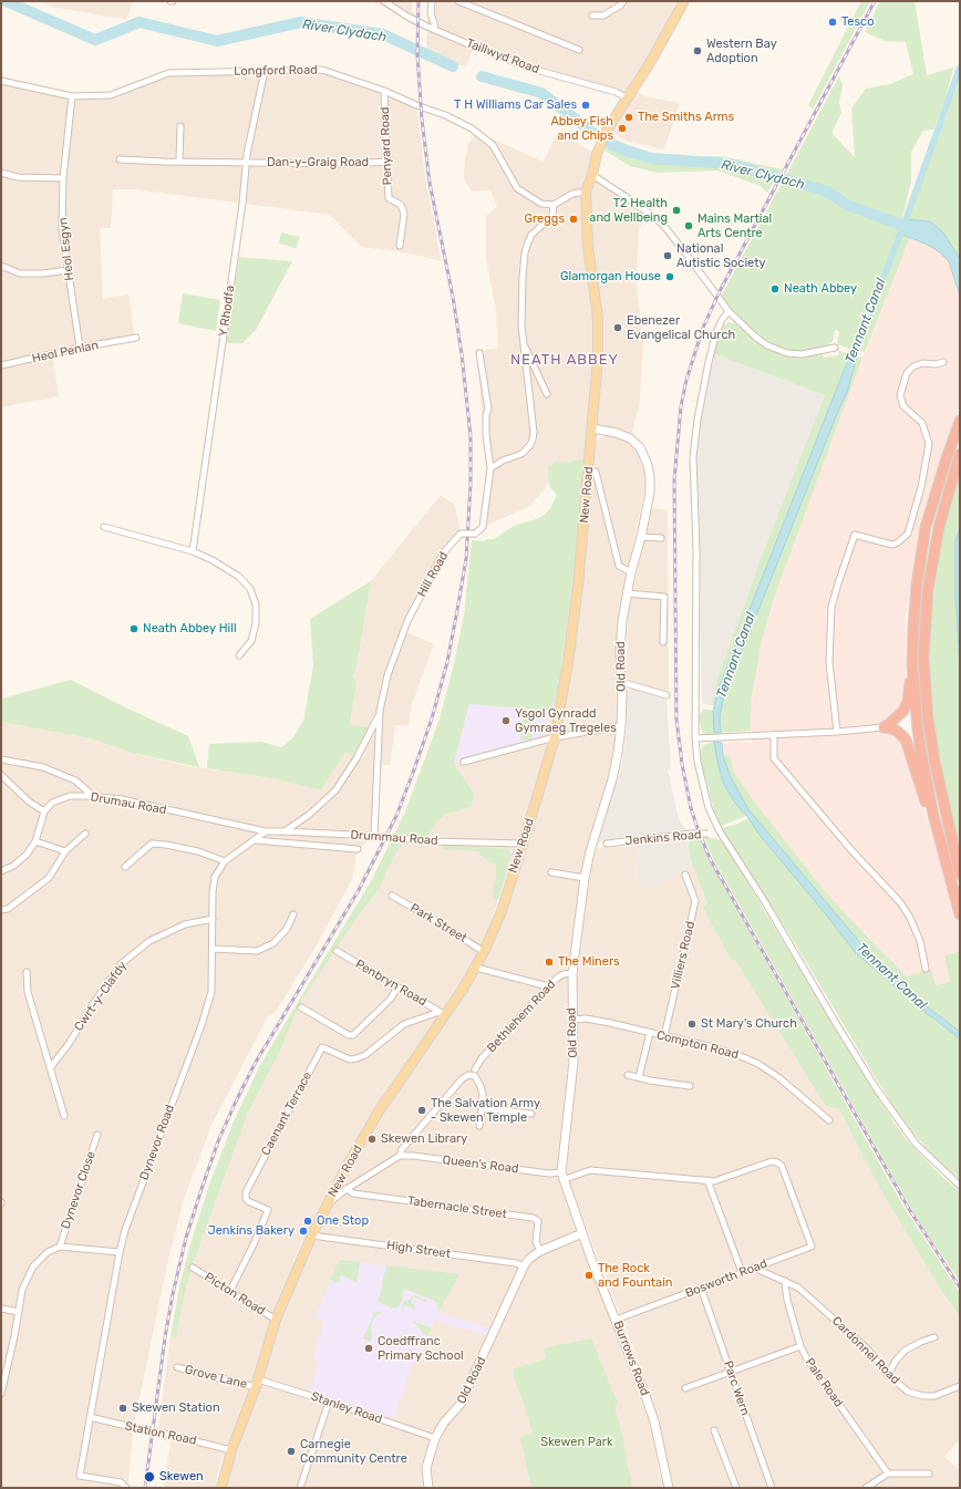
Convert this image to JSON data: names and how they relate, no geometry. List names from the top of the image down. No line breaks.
{"streets":{"main road":["New Road","Old Road","Burrows Road"],"street":["Taillwyd Road","Longford Road","Penyard Road","Dan-y-Graig Road","Heol Esgyn","Y Rhodfa","Heol Penlan","Hill Road","Drumau Road","Drummau Road","Jenkins Road","Park Street","Villiers Road","Penbryn Road","Cwrt-y-Clafdy","Bethlehem Road","Compton Road","Caenant Terrace","Dynevor Road","Queen's Road","Dynevor Close","Tabernacle Street","High Street","Bosworth Road","Picton Road","Cardonnel Road","Grove Lane","Pale Road","Parc Wern","Stanley Road","Station Road"]},"crossings":[["Taillwyd Road","New Road"],["Longford Road","Penyard Road"],["Longford Road","Heol Esgyn"],["Longford Road","Y Rhodfa"],["Penyard Road","Dan-y-Graig Road"],["Dan-y-Graig Road","Y Rhodfa"],["Heol Esgyn","Heol Penlan"],["New Road","Old Road"],["New Road","Drummau Road"],["New Road","Park Street"],["New Road","Penbryn Road"],["New Road","Caenant Terrace"],["New Road","High Street"],["New Road","Picton Road"],["New Road","Grove Lane"],["New Road","Stanley Road"],["New Road","Station Road"],["Hill Road","Drummau Road"],["Old Road","Bethlehem Road"],["Old Road","Compton Road"],["Old Road","Queen's Road"],["Old Road","Tabernacle Street"],["Old Road","High Street"],["Old Road","Burrows Road"],["Old Road","Stanley Road"],["Drumau Road","Drummau Road"],["Drumau Road","Dynevor Road"],["Drummau Road","Dynevor Road"],["Villiers Road","Compton Road"],["Penbryn Road","Caenant Terrace"],["Cwrt-y-Clafdy","Dynevor Road"],["Caenant Terrace","Picton Road"],["Dynevor Road","Station Road"],["Bosworth Road","Cardonnel Road"],["Bosworth Road","Burrows Road"],["Bosworth Road","Parc Wern"],["Cardonnel Road","Pale Road"],["Grove Lane","Stanley Road"]],"districts":["NEATH ABBEY"],"water":["River Clydach","Tennant Canal"],"parks":["Skewen Park"],"places":["Tesco","Western Bay Adoption","T H Williams Car Sales","The Smiths Arms","Abbey Fish and Chips","T2 Health and Wellbeing","Greggs","Mains Martial Arts Centre","National Autistic Society","Glamorgan House","Neath Abbey","Ebenezer Evangelical Church","Neath Abbey Hill","Ysgol Gynradd Gymraeg Tregeles","The Miners","St Mary's Church","The Salvation Army - Skewen Temple","Skewen Library","One Stop","Jenkins Bakery","The Rock and Fountain","Coedffranc Primary School","Skewen Station","Carnegie Community Centre","Skewen"]}
